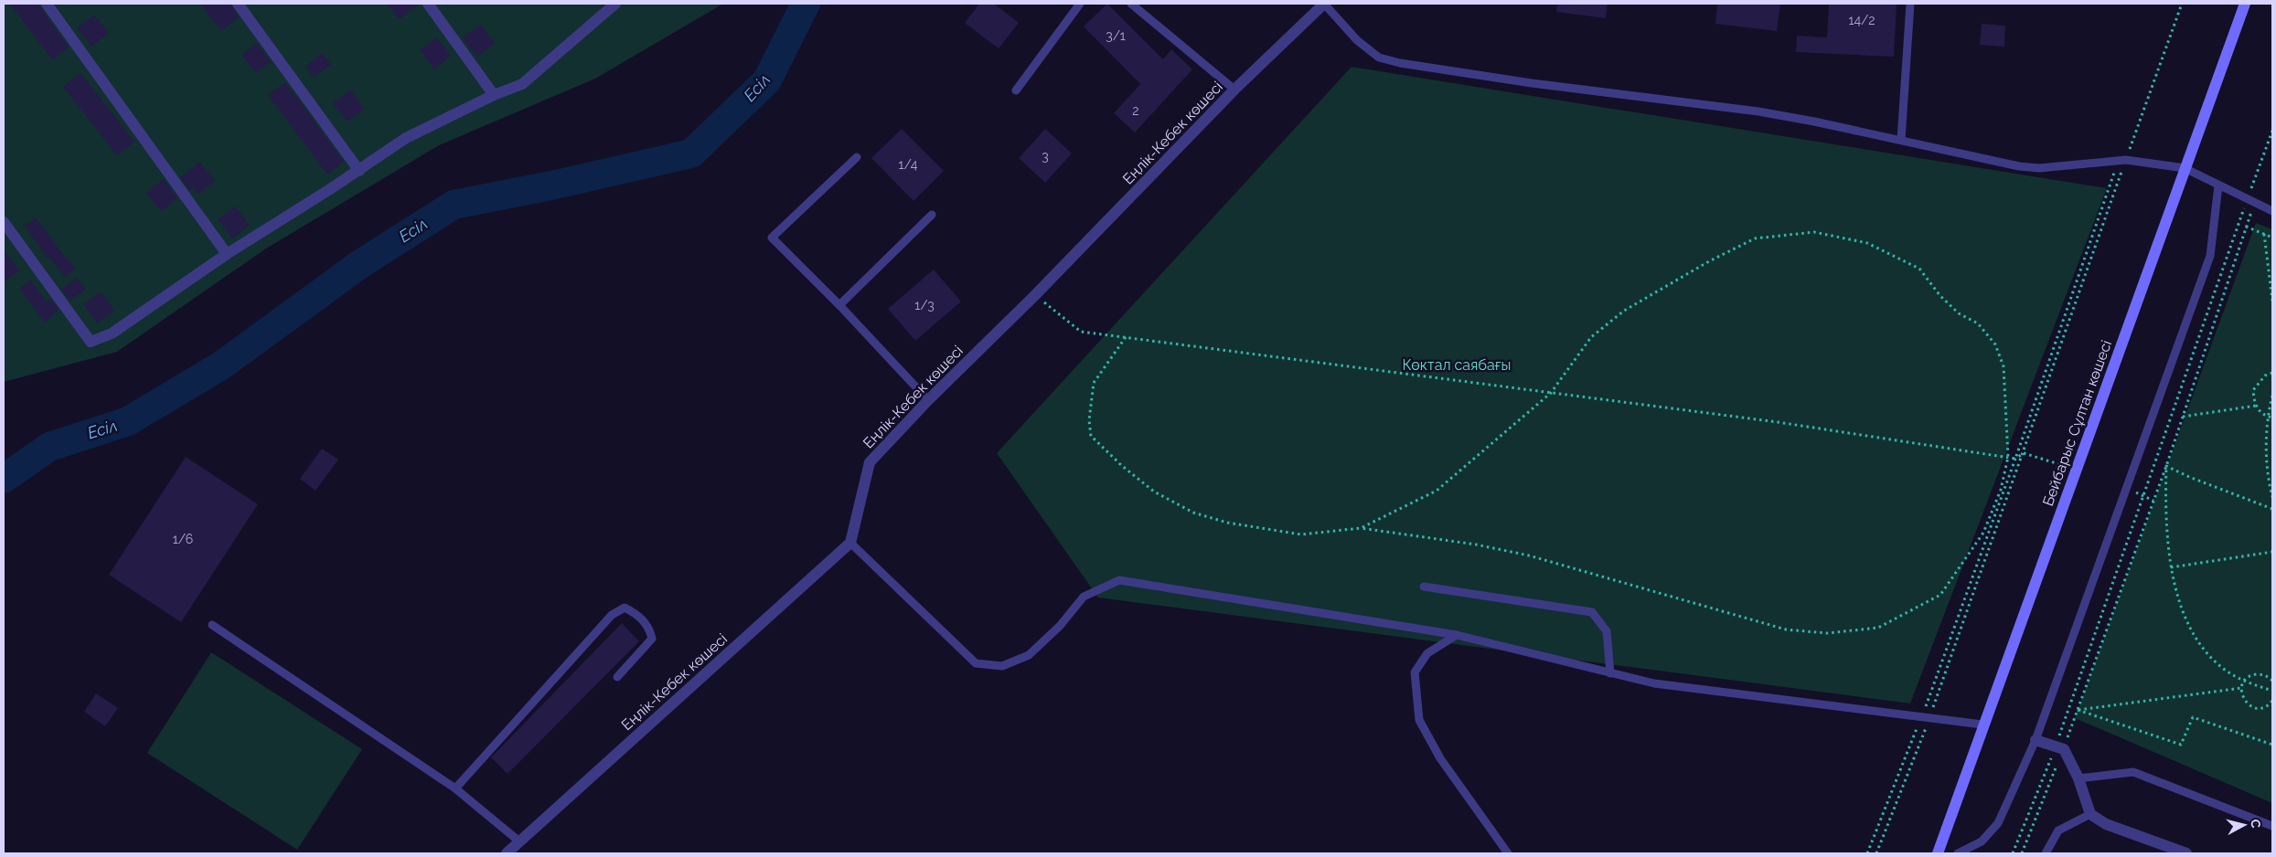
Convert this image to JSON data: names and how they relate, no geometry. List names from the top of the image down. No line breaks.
{"streets":{"street":["Еңлік-Кебек көшесі","Бейбарыс Сұлтан көшесі"]},"water":["Есіл"],"parks":["Көктал саябағы"],"house_numbers":["14/2","3/1","2","3","1/4","1/3","1/6"],"north":"right"}
